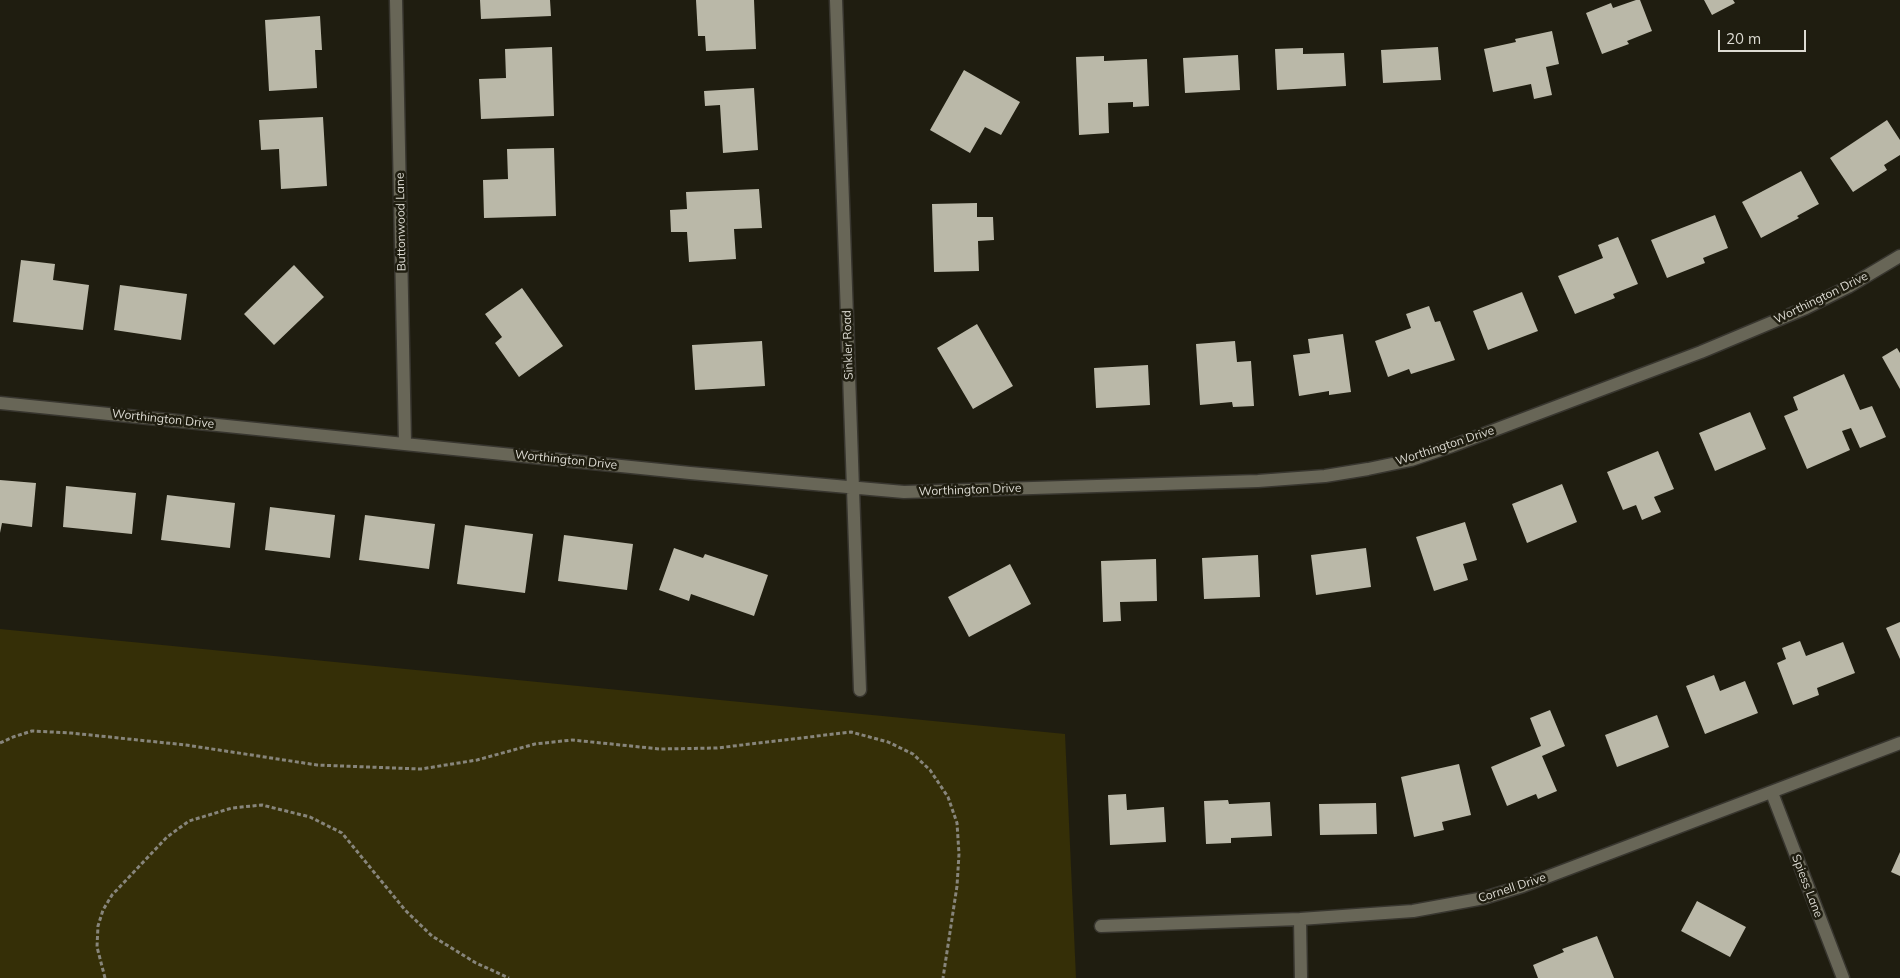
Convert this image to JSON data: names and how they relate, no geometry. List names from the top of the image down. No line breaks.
{"streets":{"street":["Buttonwood Lane","Worthington Drive","Sinkler Road","Spiess Lane","Cornell Drive"]},"crossings":[["Buttonwood Lane","Worthington Drive"],["Worthington Drive","Sinkler Road"],["Spiess Lane","Cornell Drive"]],"scale_bar":"20 m"}
